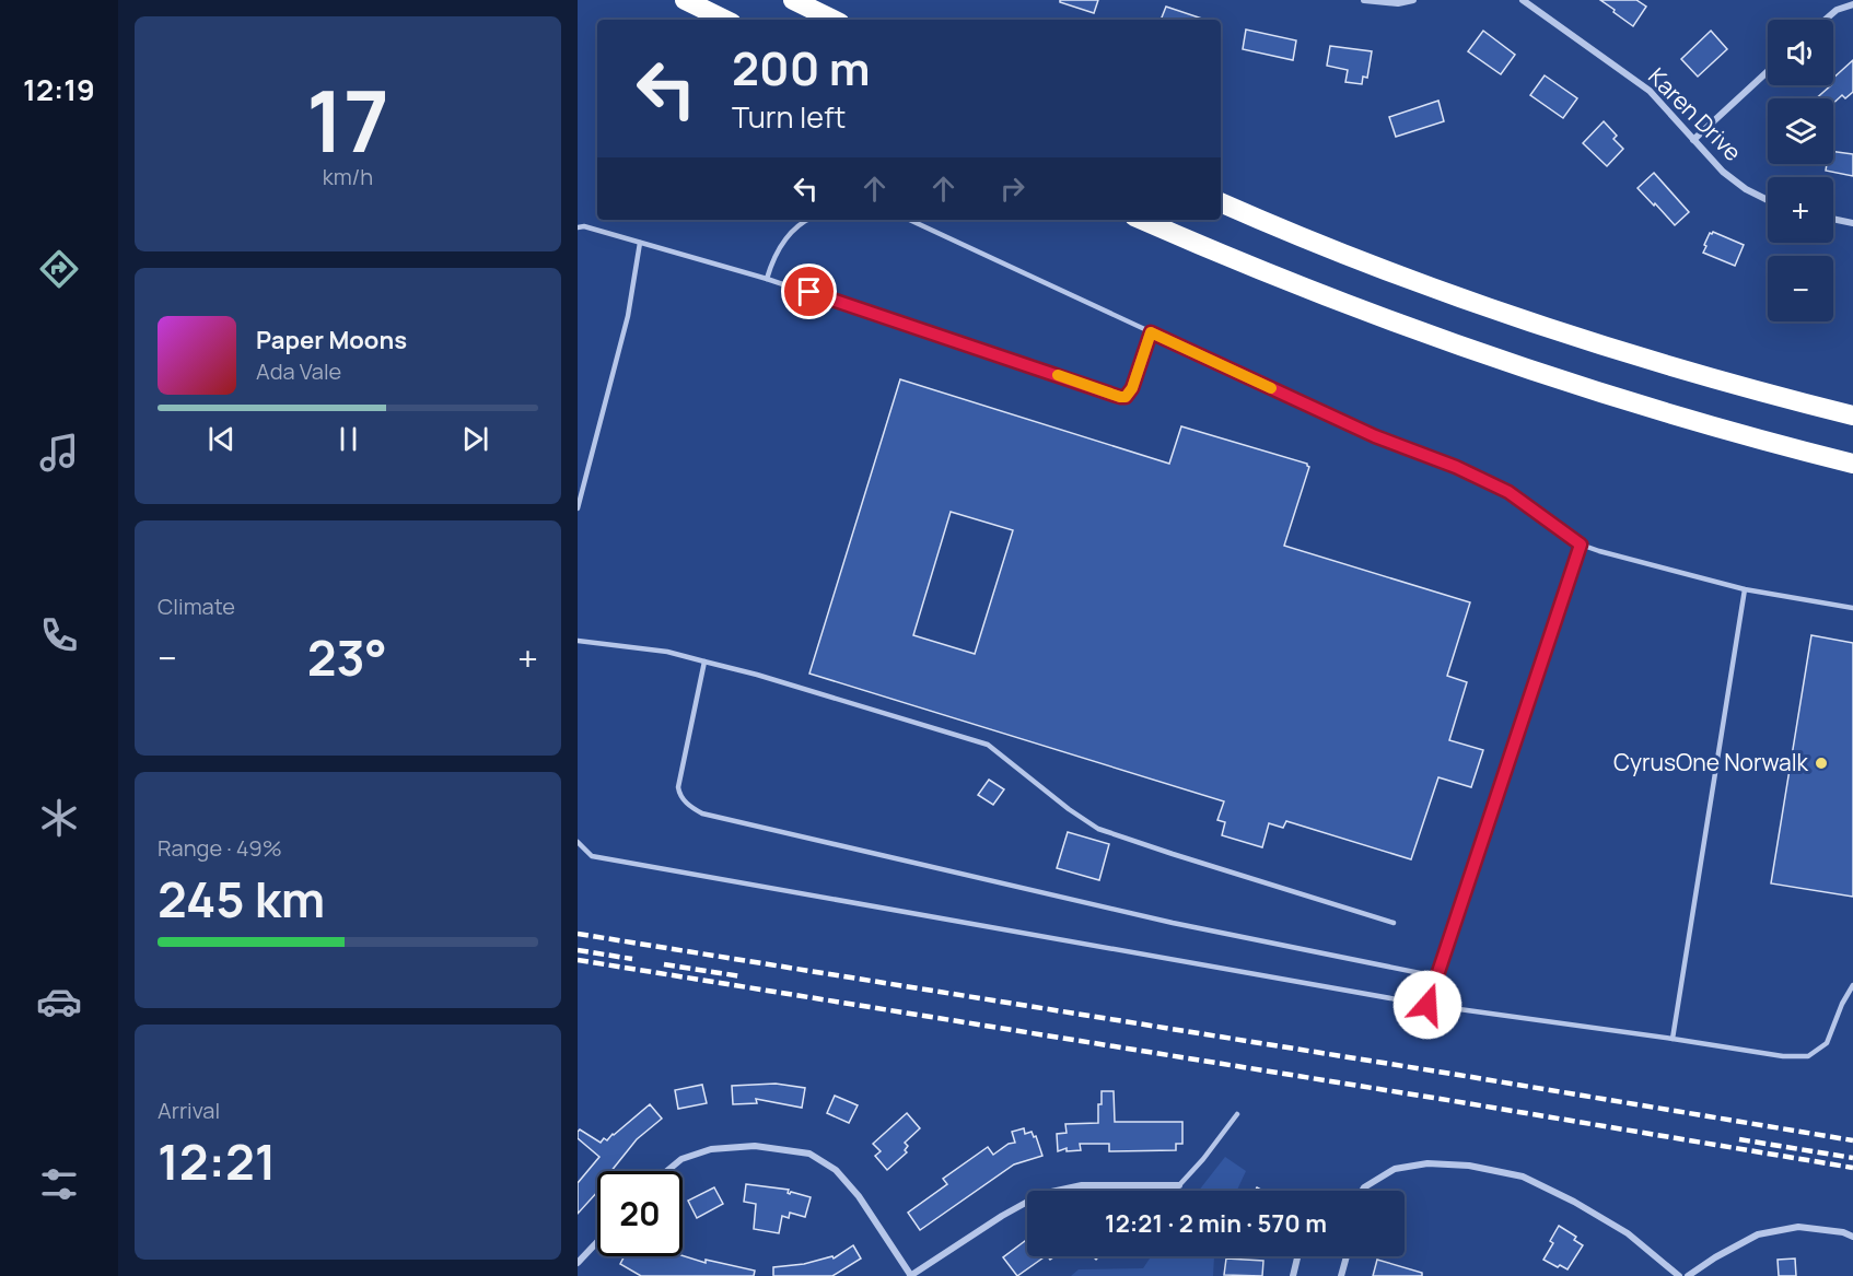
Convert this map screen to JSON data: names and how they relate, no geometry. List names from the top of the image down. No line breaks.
{"streets":{"street":["Karen Drive"]},"places":["CyrusOne Norwalk"],"page":{"tabs":"12:19","tile":[["17","km/h"],"Climate",["Range · 49%","245 km"],["Arrival","12:21"]],"map_buttons":["+","−"],"turn":["200 m","Turn left"],"song":["Paper Moons","Ada Vale"],"heat":["−","23°","+"],"limit":"20","trip":"12:21 · 2 min · 570 m"}}
